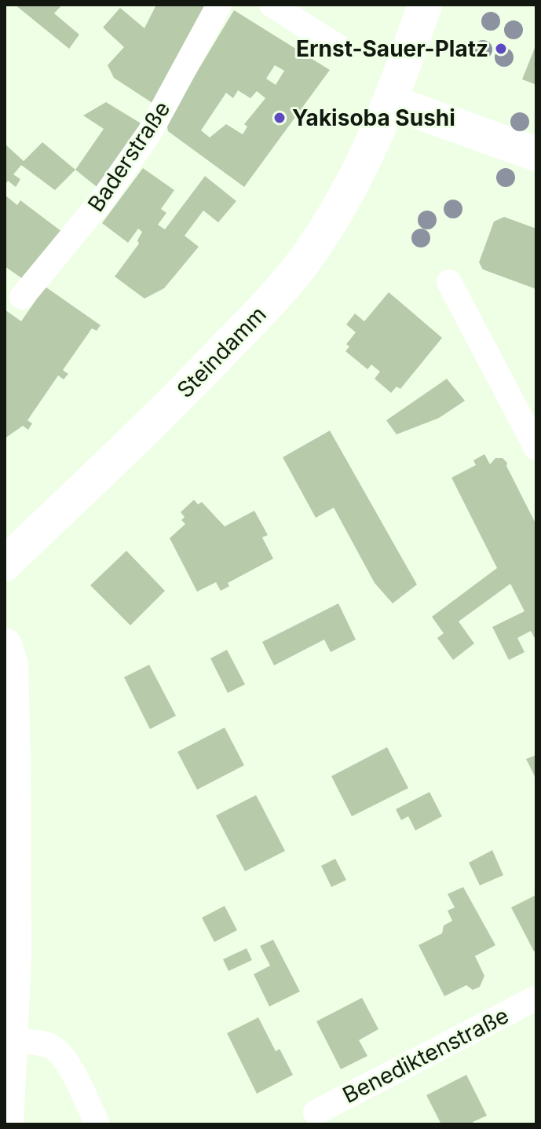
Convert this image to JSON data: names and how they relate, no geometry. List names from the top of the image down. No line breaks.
{"streets":{"main road":["Steindamm"],"street":["Baderstraße","Benediktenstraße"]},"places":["Ernst-Sauer-Platz","Yakisoba Sushi"]}
